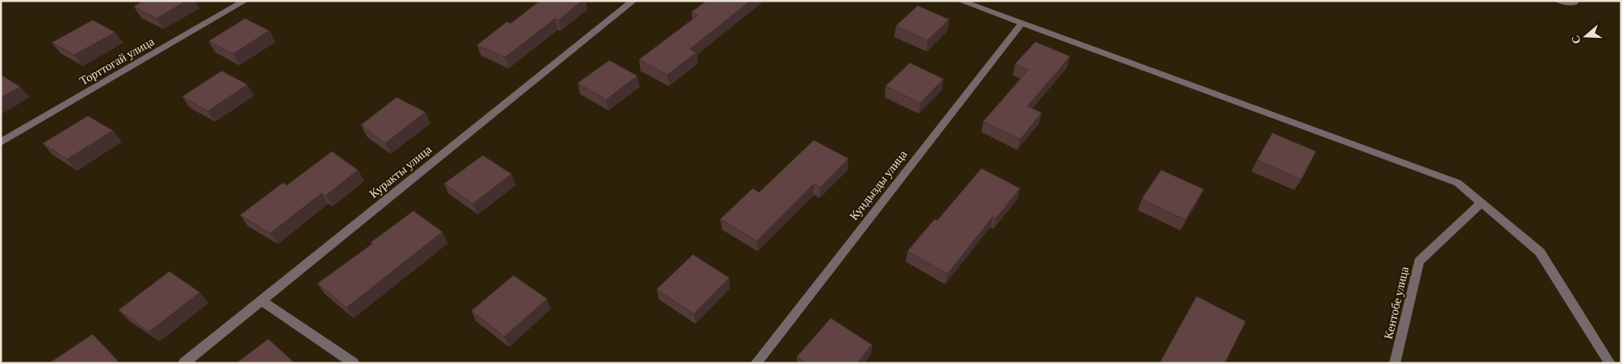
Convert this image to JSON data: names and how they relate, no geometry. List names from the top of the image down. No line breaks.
{"streets":{"street":["Торттогай улица","Куракты улица","Кундызды улица","Кентобе улица"]},"north":"left"}
